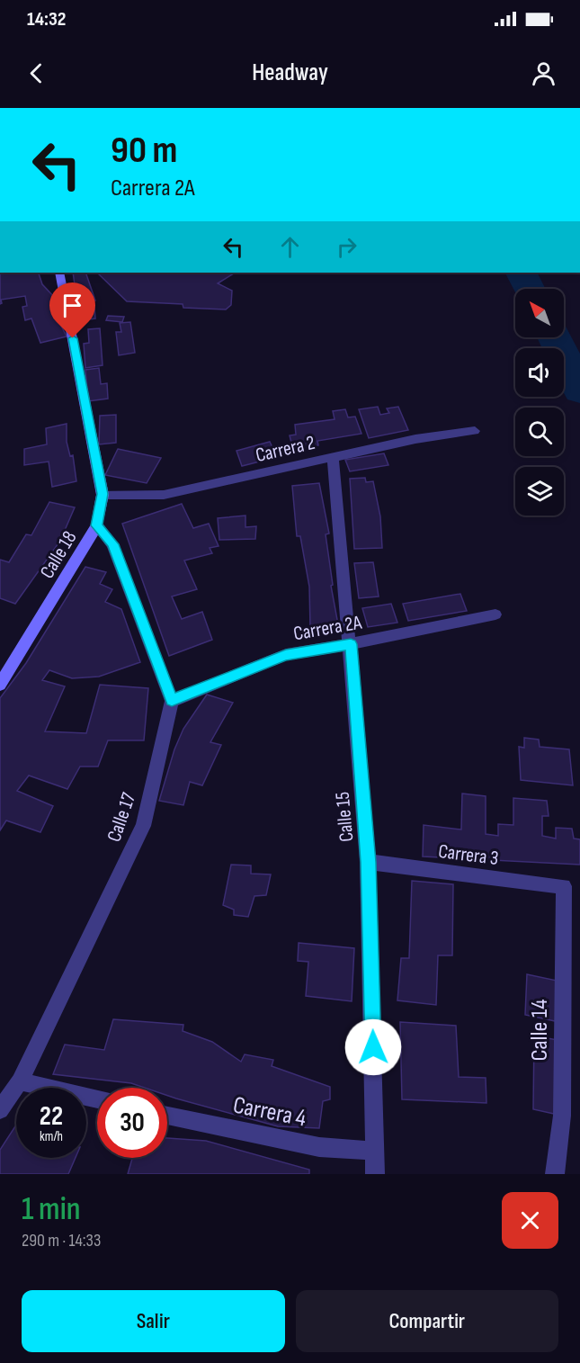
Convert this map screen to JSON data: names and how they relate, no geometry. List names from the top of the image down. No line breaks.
{"streets":{"street":["Carrera 2","Calle 18","Carrera 2A","Calle 17","Calle 15","Carrera 3","Calle 14","Carrera 4"]},"crossings":[["Carrera 2","Calle 18"],["Carrera 2","Calle 15"],["Carrera 2A","Calle 17"],["Carrera 2A","Calle 15"],["Calle 15","Carrera 3"],["Calle 15","Carrera 4"],["Carrera 3","Calle 14"]],"north":"top left","page":{"status":"14:32","header":"Headway","turn":["90 m","Carrera 2A"],"speed":"22 km/h","limit":"30","heading":["1 min","290 m · 14:33"],"buttons":["Salir","Compartir"]}}
